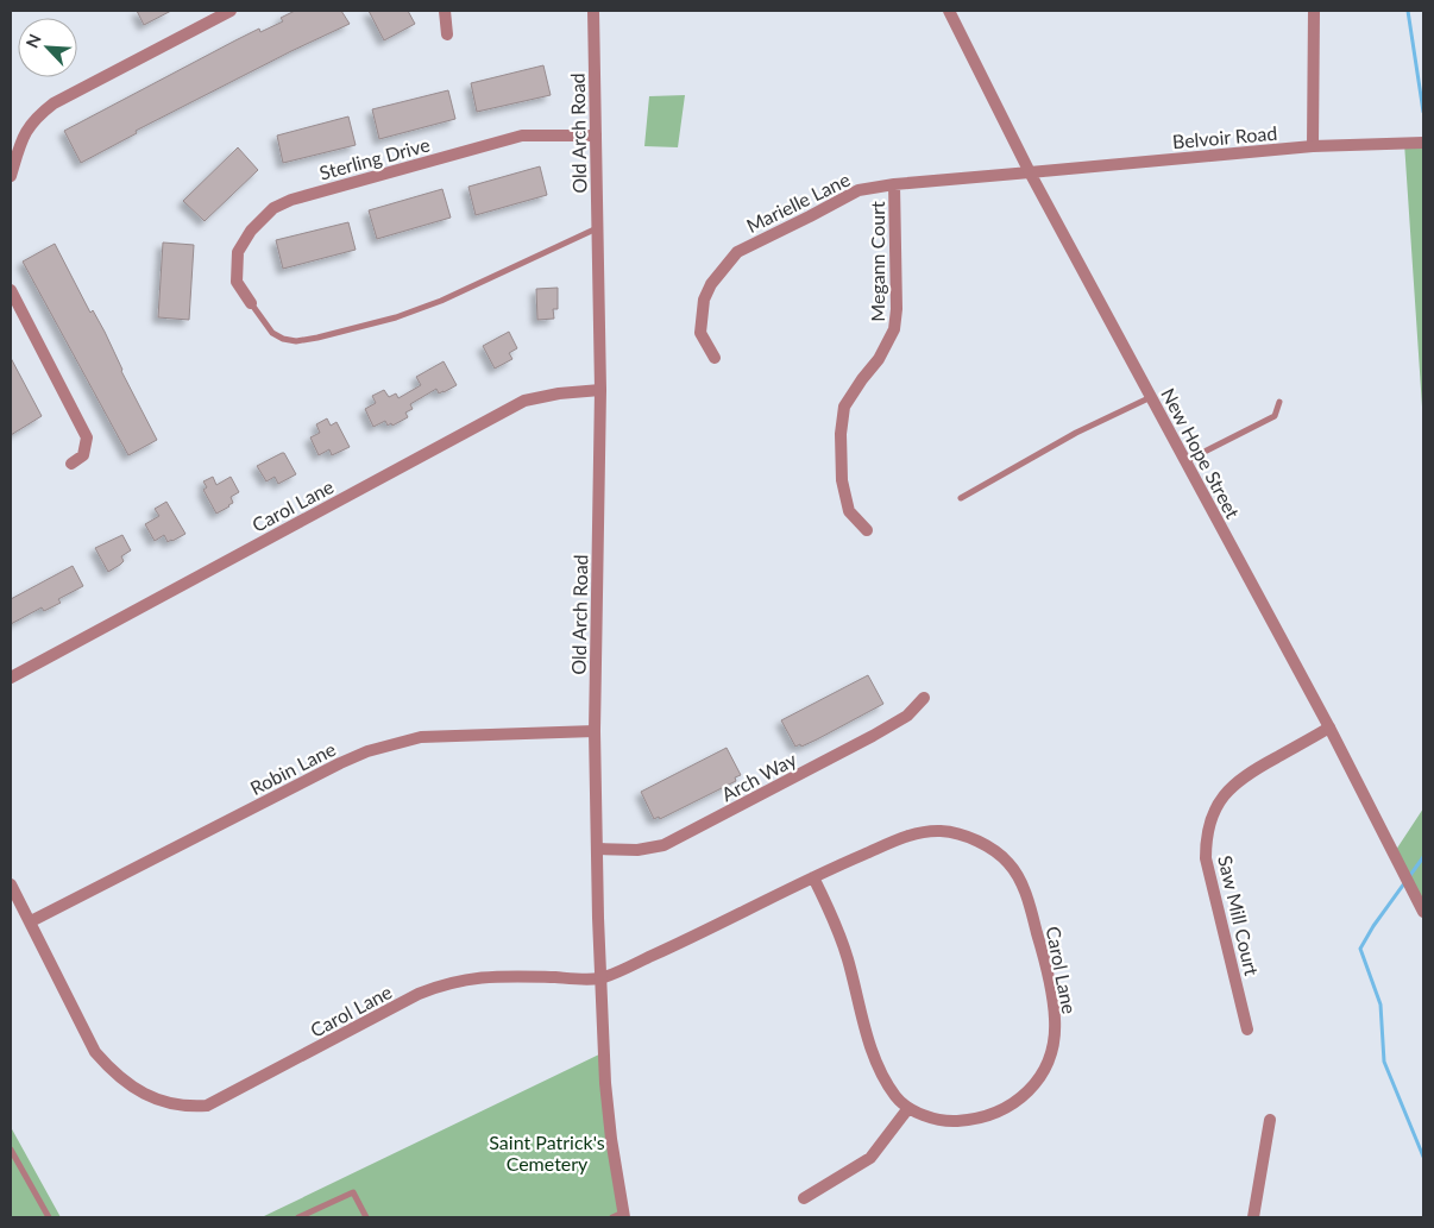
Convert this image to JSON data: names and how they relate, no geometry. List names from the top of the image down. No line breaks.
{"streets":{"street":["Old Arch Road","Belvoir Road","Sterling Drive","Marielle Lane","Megann Court","New Hope Street","Carol Lane","Robin Lane","Arch Way","Saw Mill Court"]},"crossings":[["Old Arch Road","Sterling Drive"],["Old Arch Road","Carol Lane"],["Old Arch Road","Robin Lane"],["Old Arch Road","Arch Way"],["Belvoir Road","Marielle Lane"],["Belvoir Road","New Hope Street"],["Marielle Lane","Megann Court"],["Marielle Lane","New Hope Street"],["New Hope Street","Saw Mill Court"],["Carol Lane","Robin Lane"]],"parks":["Saint Patrick's Cemetery"],"north":"top left"}
